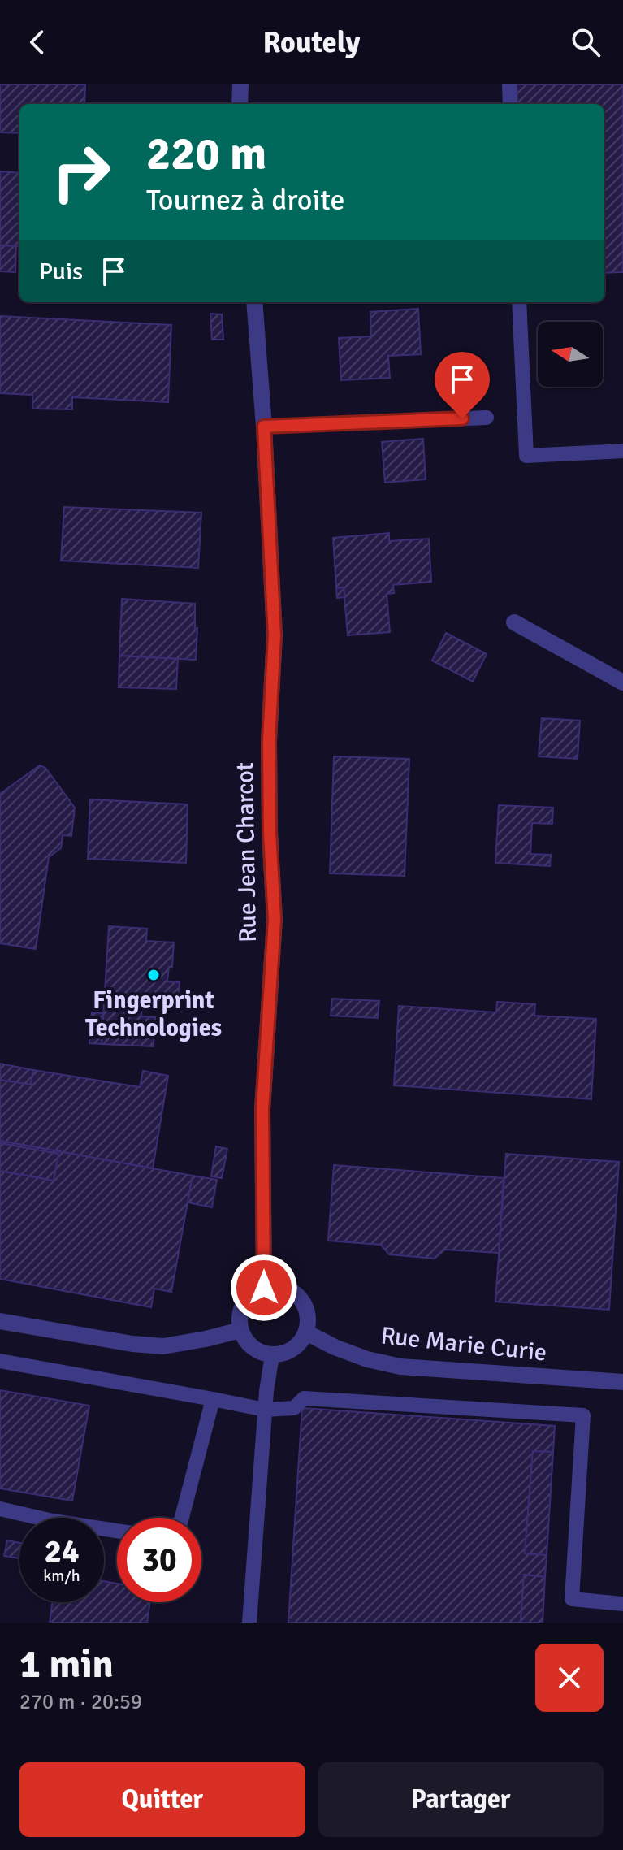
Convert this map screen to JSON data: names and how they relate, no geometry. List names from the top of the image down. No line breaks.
{"streets":{"street":["Rue Jean Charcot","Rue Marie Curie"]},"crossings":[["Rue Jean Charcot","Rue Marie Curie"]],"places":["Fingerprint Technologies"],"north":"left","page":{"header":"Routely","turn":["220 m","Tournez à droite"],"then":"Puis","speed":"24 km/h","limit":"30","heading":["1 min","270 m · 20:59"],"buttons":["Quitter","Partager"]}}
